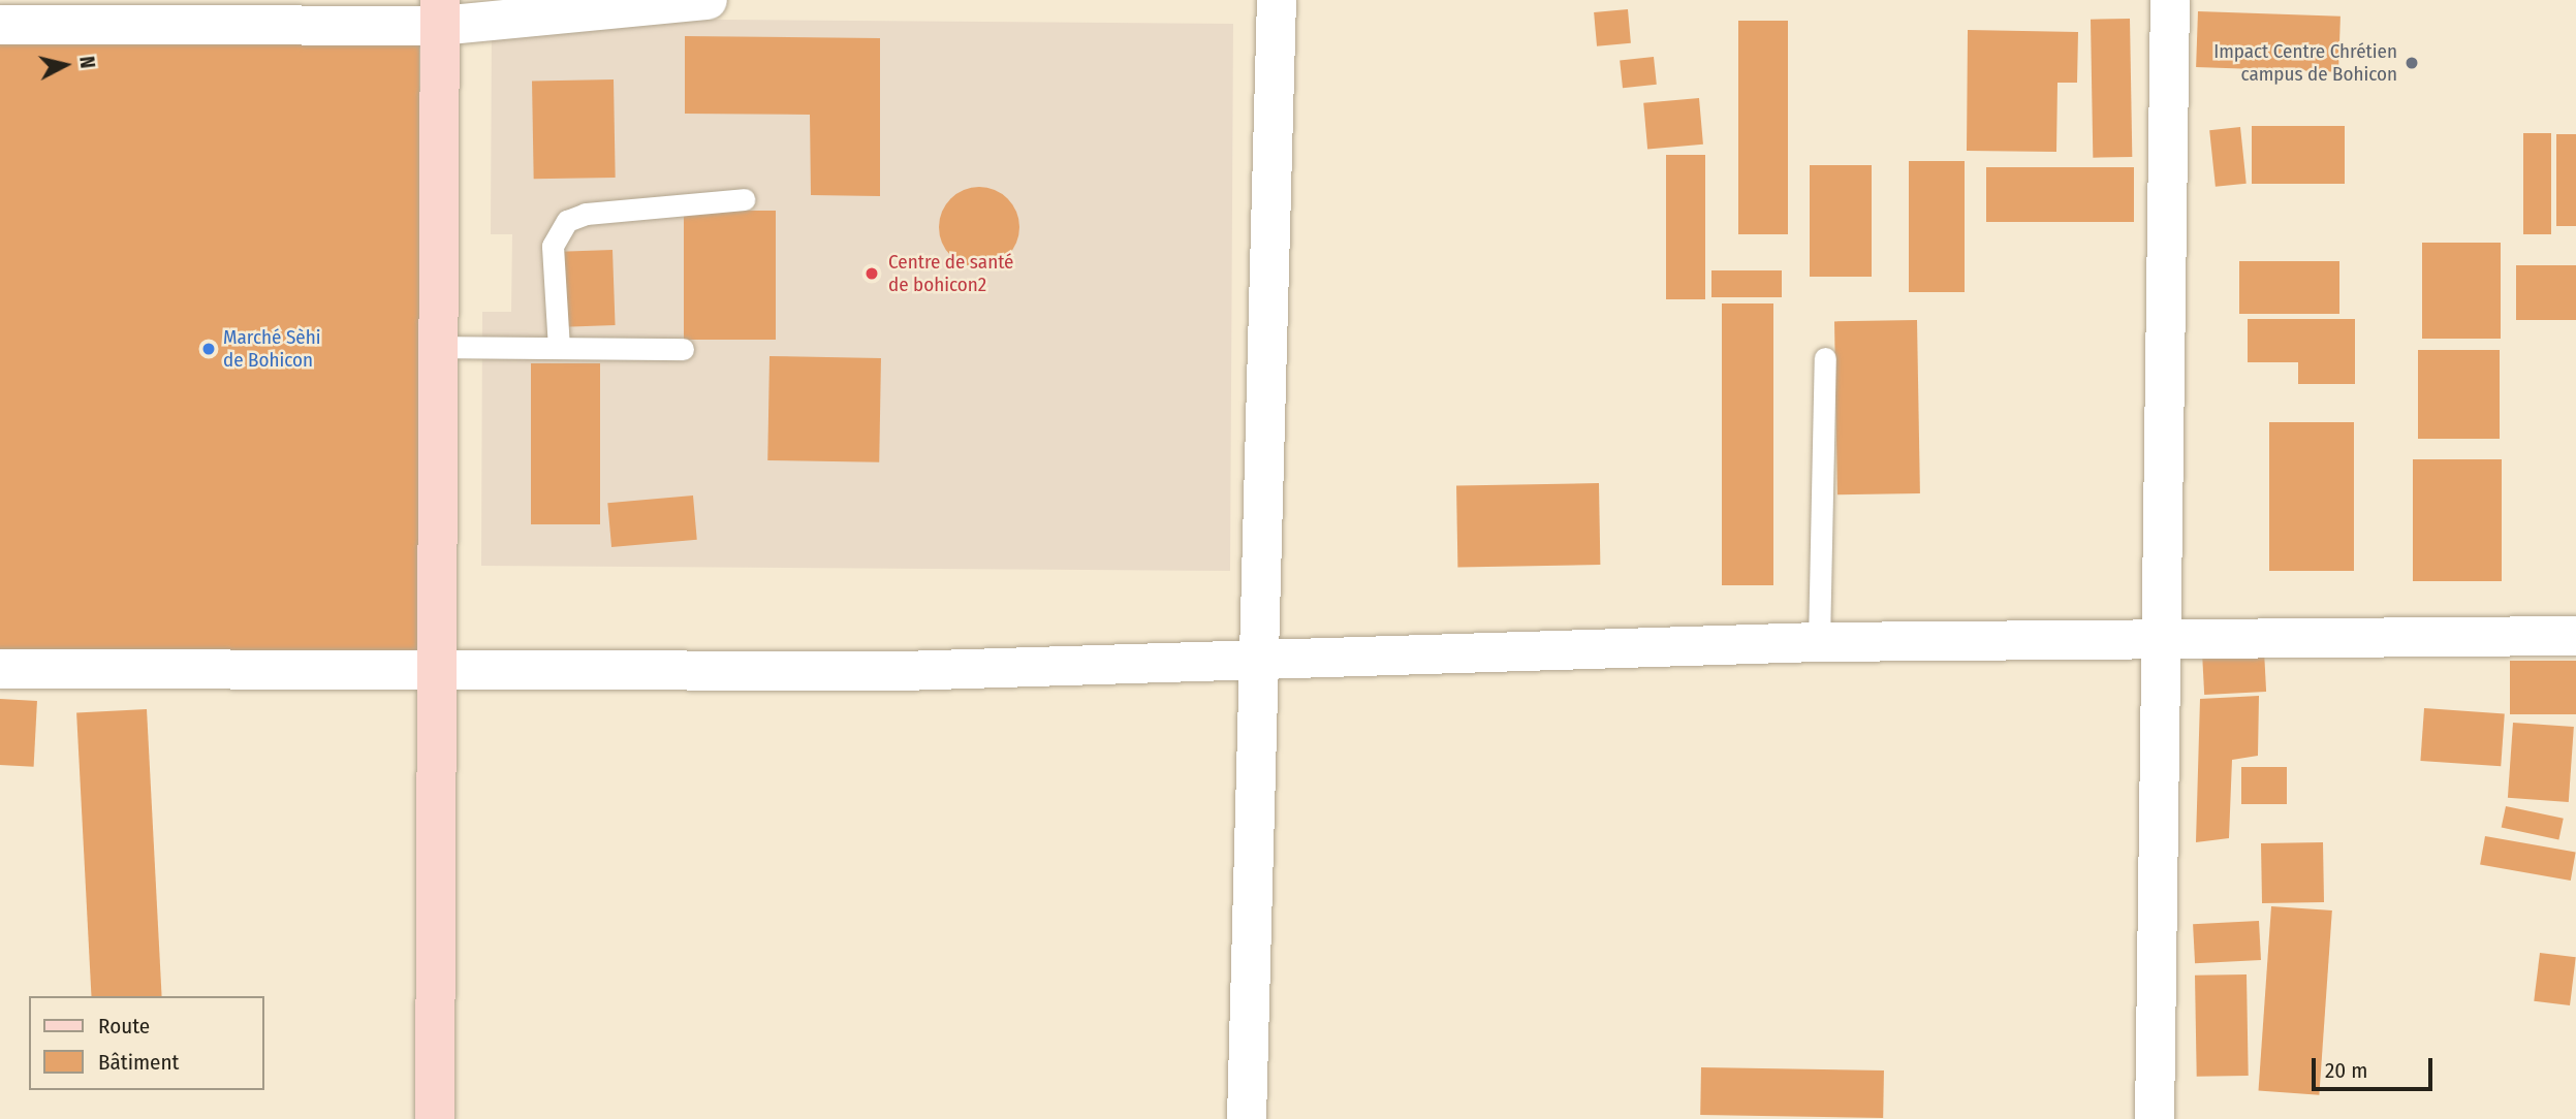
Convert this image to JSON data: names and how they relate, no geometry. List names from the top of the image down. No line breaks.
{"places":["Impact Centre Chrétien campus de Bohicon","Centre de santé de bohicon2","Marché Sèhi de Bohicon"],"legend":["Route","Bâtiment"],"scale_bar":"20 m","north":"right"}
